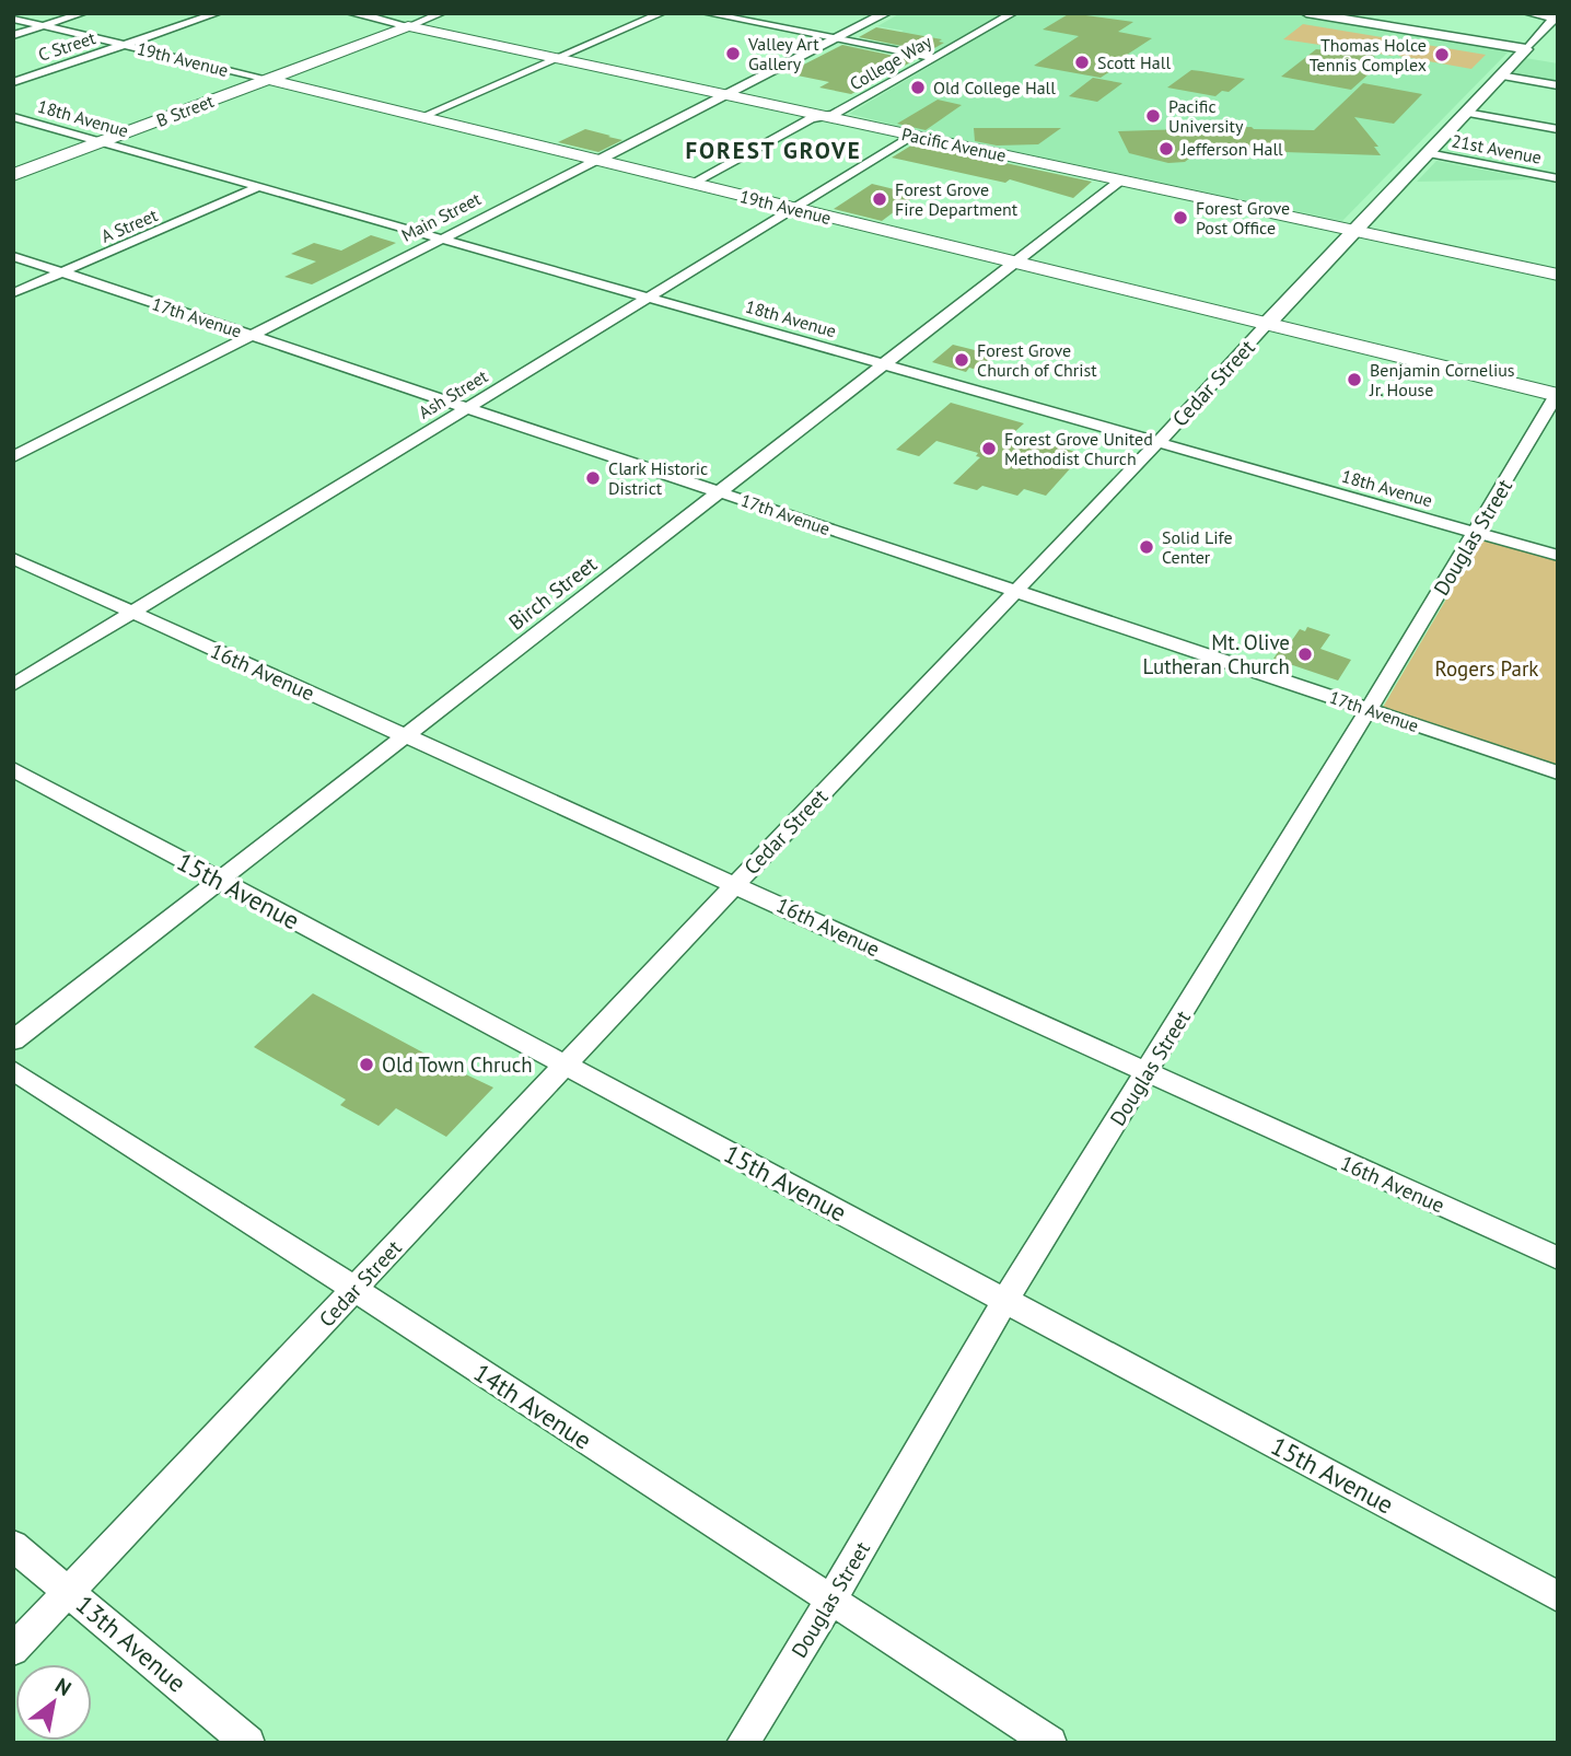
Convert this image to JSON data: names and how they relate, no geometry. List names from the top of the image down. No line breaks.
{"streets":{"main road":["19th Avenue","B Street","Pacific Avenue"],"street":["C Street","College Way","18th Avenue","21st Avenue","Main Street","A Street","17th Avenue","Cedar Street","Ash Street","Douglas Street","Birch Street","16th Avenue","15th Avenue","14th Avenue","13th Avenue"]},"crossings":[["C Street","19th Avenue"],["19th Avenue","College Way"],["19th Avenue","B Street"],["19th Avenue","Main Street"],["19th Avenue","Cedar Street"],["19th Avenue","Ash Street"],["19th Avenue","Douglas Street"],["19th Avenue","Birch Street"],["College Way","Pacific Avenue"],["B Street","18th Avenue"],["B Street","Pacific Avenue"],["18th Avenue","Main Street"],["18th Avenue","A Street"],["18th Avenue","Cedar Street"],["18th Avenue","Ash Street"],["18th Avenue","Douglas Street"],["18th Avenue","Birch Street"],["Pacific Avenue","Main Street"],["Pacific Avenue","Cedar Street"],["Pacific Avenue","Ash Street"],["Pacific Avenue","Birch Street"],["21st Avenue","Cedar Street"],["Main Street","17th Avenue"],["A Street","17th Avenue"],["17th Avenue","Cedar Street"],["17th Avenue","Ash Street"],["17th Avenue","Douglas Street"],["17th Avenue","Birch Street"],["Cedar Street","16th Avenue"],["Cedar Street","15th Avenue"],["Cedar Street","14th Avenue"],["Cedar Street","13th Avenue"],["Ash Street","16th Avenue"],["Douglas Street","16th Avenue"],["Douglas Street","15th Avenue"],["Douglas Street","14th Avenue"],["Birch Street","16th Avenue"],["Birch Street","15th Avenue"]],"districts":["FOREST GROVE"],"parks":["Rogers Park"],"places":["Valley Art Gallery","Thomas Holce Tennis Complex","Scott Hall","Old College Hall","Pacific University","Jefferson Hall","Forest Grove Fire Department","Forest Grove Post Office","Forest Grove Church of Christ","Benjamin Cornelius Jr. House","Forest Grove United Methodist Church","Clark Historic District","Solid Life Center","Mt. Olive Lutheran Church","Old Town Chruch"],"north":"top right"}
